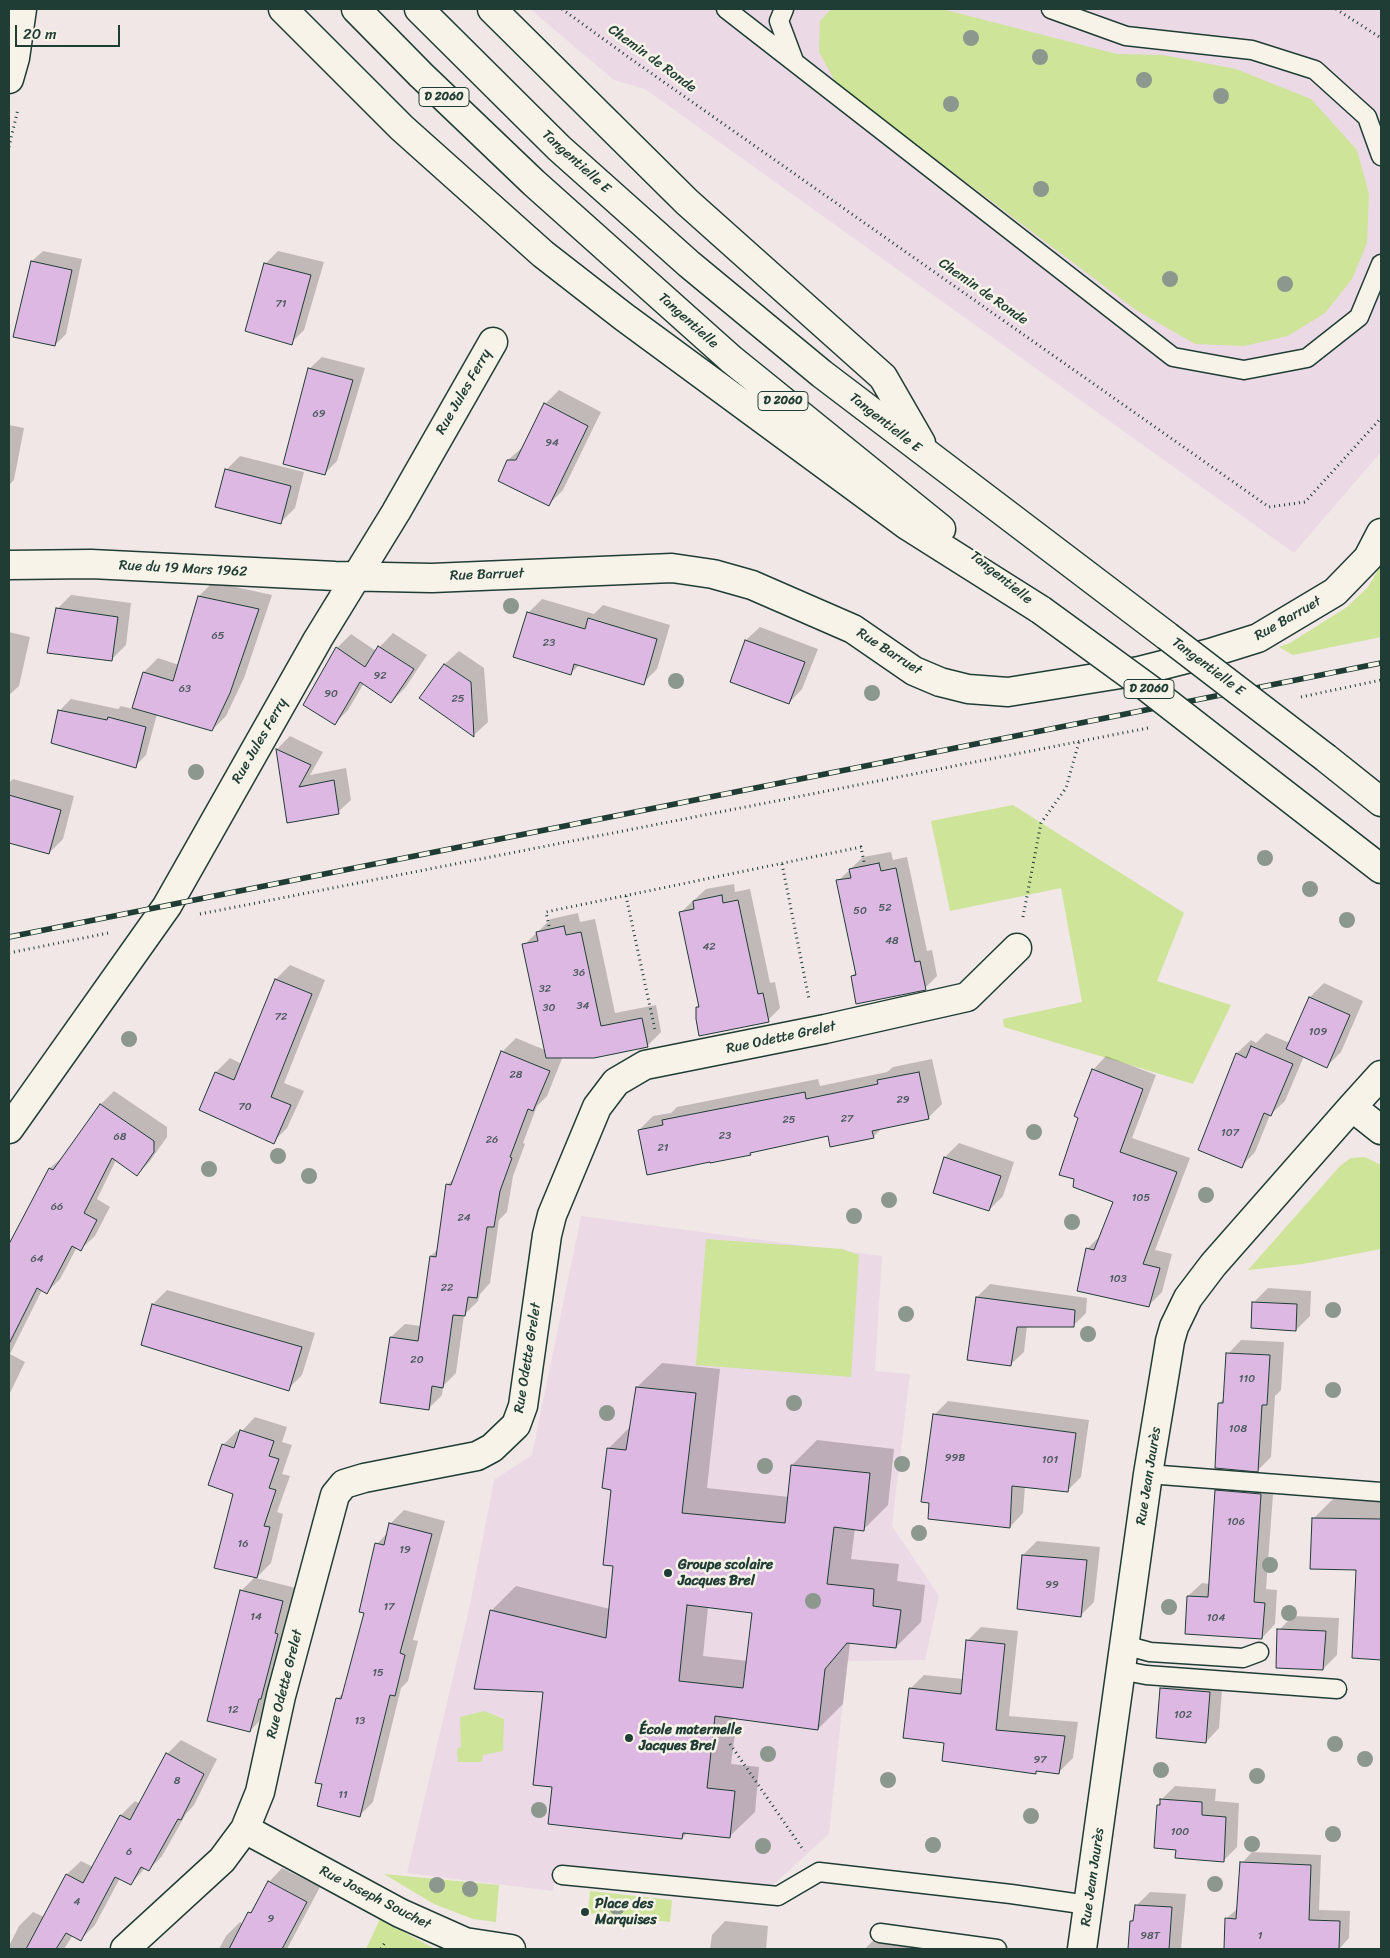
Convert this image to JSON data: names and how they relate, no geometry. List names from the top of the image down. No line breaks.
{"streets":{"street":["D 2060","Tangentielle E","Tangentielle","Rue Jules Ferry","Rue du 19 Mars 1962","Rue Barruet","Rue Odette Grelet","Rue Jean Jaurès","Rue Joseph Souchet"],"path":["Chemin de Ronde"]},"crossings":[["D 2060","Tangentielle"],["Rue Jules Ferry","Rue du 19 Mars 1962"],["Rue Jules Ferry","Rue Barruet"],["Rue du 19 Mars 1962","Rue Barruet"],["Rue Odette Grelet","Rue Joseph Souchet"]],"places":["Groupe scolaire Jacques Brel","École maternelle Jacques Brel","Place des Marquises"],"house_numbers":["71","69","94","65","23","92","63","90","25","52","50","48","42","36","32","34","30","72","109","28","29","70","27","25","107","23","68","26","21","105","66","24","64","103","22","20","110","108","99B","101","106","16","19","99","17","14","104","15","12","102","13","97","8","11","100","6","4","9","98T","1"],"scale_bar":"20 m"}
